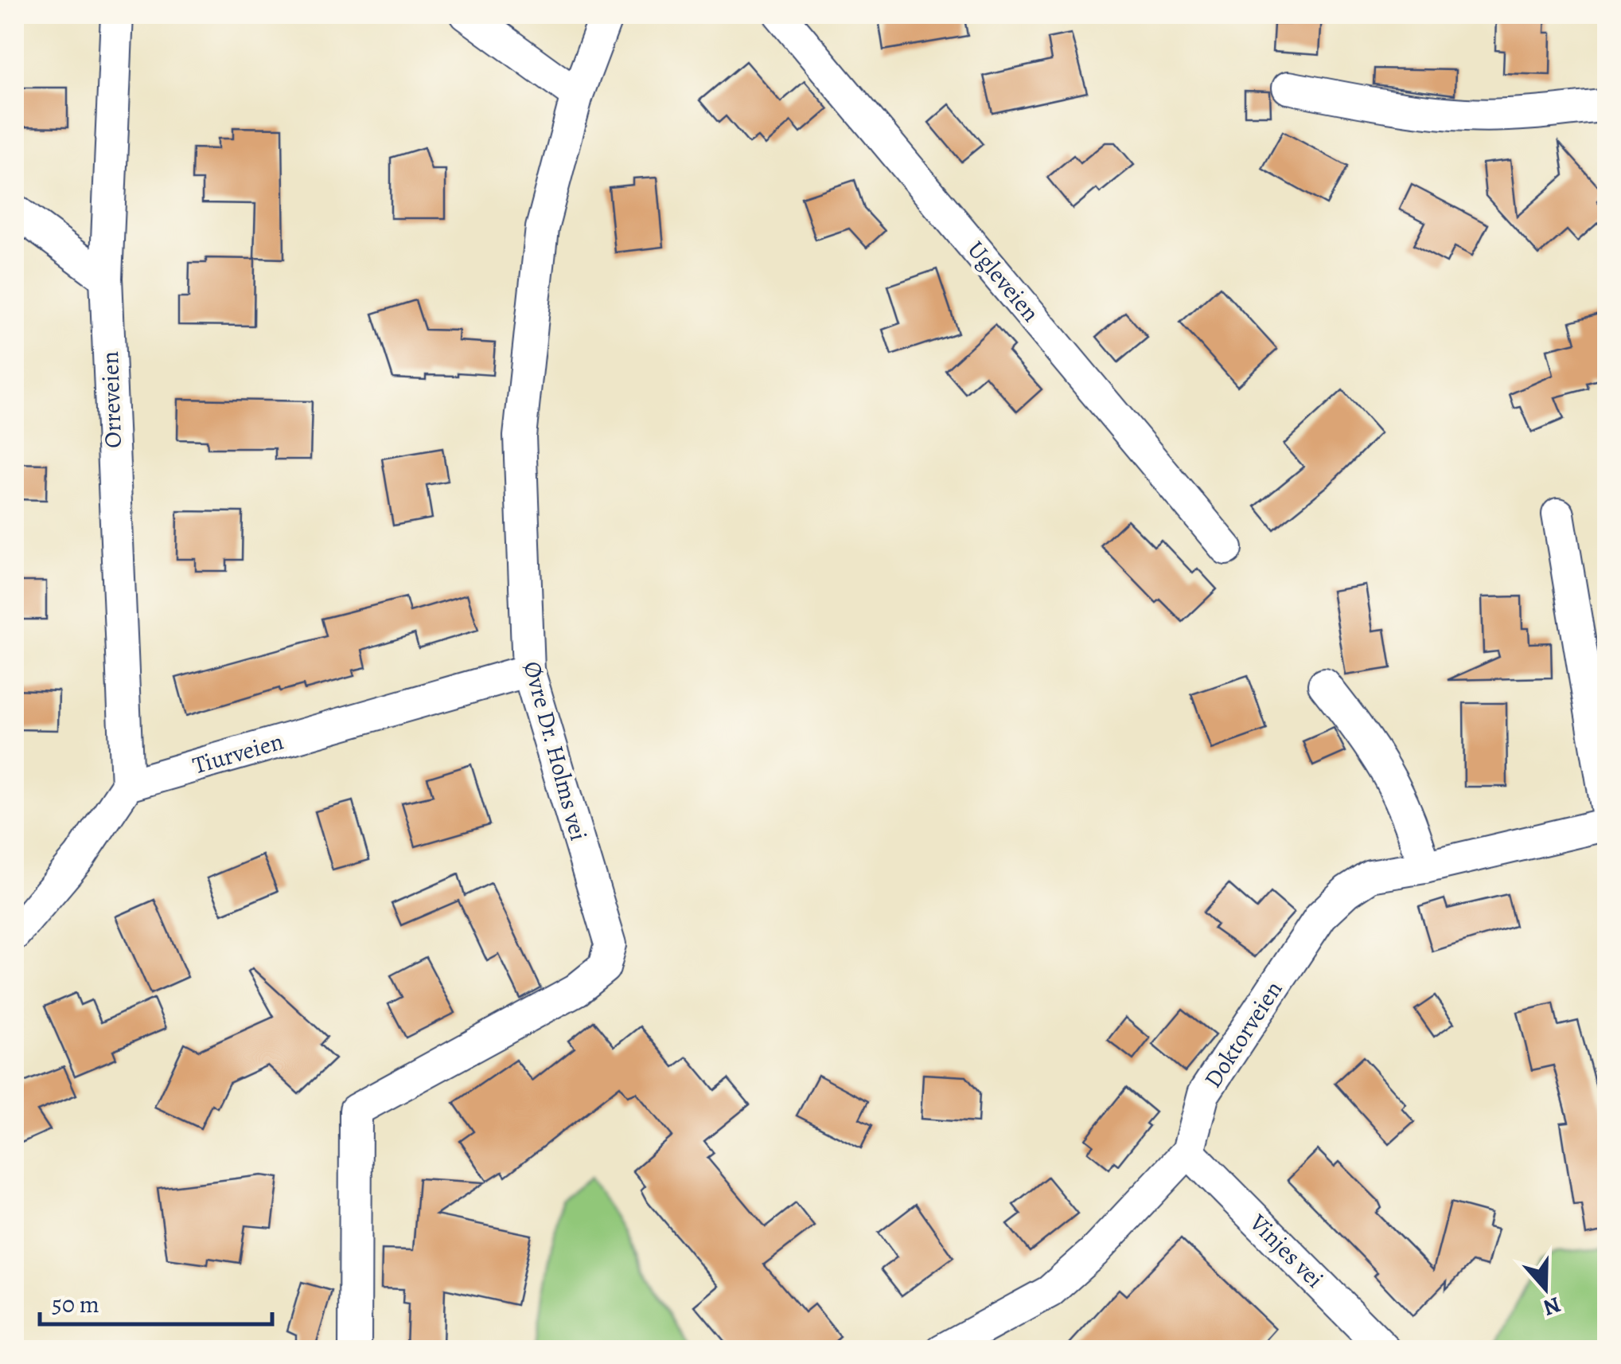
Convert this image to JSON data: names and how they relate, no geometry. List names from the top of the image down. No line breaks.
{"streets":{"street":["Ugleveien","Orreveien","Øvre Dr. Holms vei","Tiurveien","Doktorveien","Vinjes vei"]},"crossings":[["Orreveien","Tiurveien"],["Øvre Dr. Holms vei","Tiurveien"],["Doktorveien","Vinjes vei"]],"scale_bar":"50 m","north":"bottom"}
